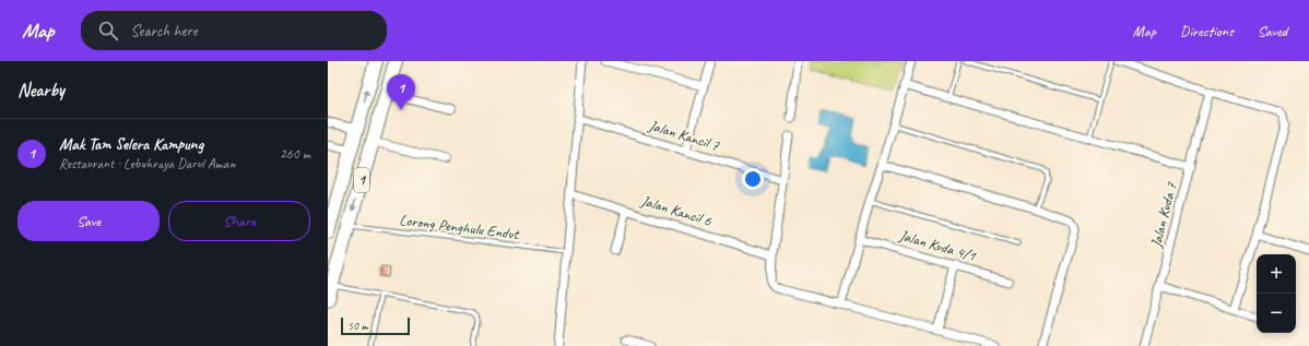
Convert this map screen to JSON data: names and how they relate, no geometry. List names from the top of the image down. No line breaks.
{"streets":{"highway":["1"],"street":["Jalan Kancil 7","Jalan Kancil 6","Jalan Kuda 7","Jalan Kuda 4/1"],"lane":["Lorong Penghulu Endut"]},"crossings":[["1","Lorong Penghulu Endut"]],"scale_bar":"50 m","page":{"header":"Map","search":"Search here","nav":["Map","Directions","Saved"],"heading":"Nearby","pins":"1","list":[{"mark":"1","name":"Mak Tam Selera Kampung","note":"Restaurant · Lebuhraya Darul Aman","value":"260 m"}],"buttons":["Save","Share"],"map_buttons":["+","−"],"scale":"50 m"}}
